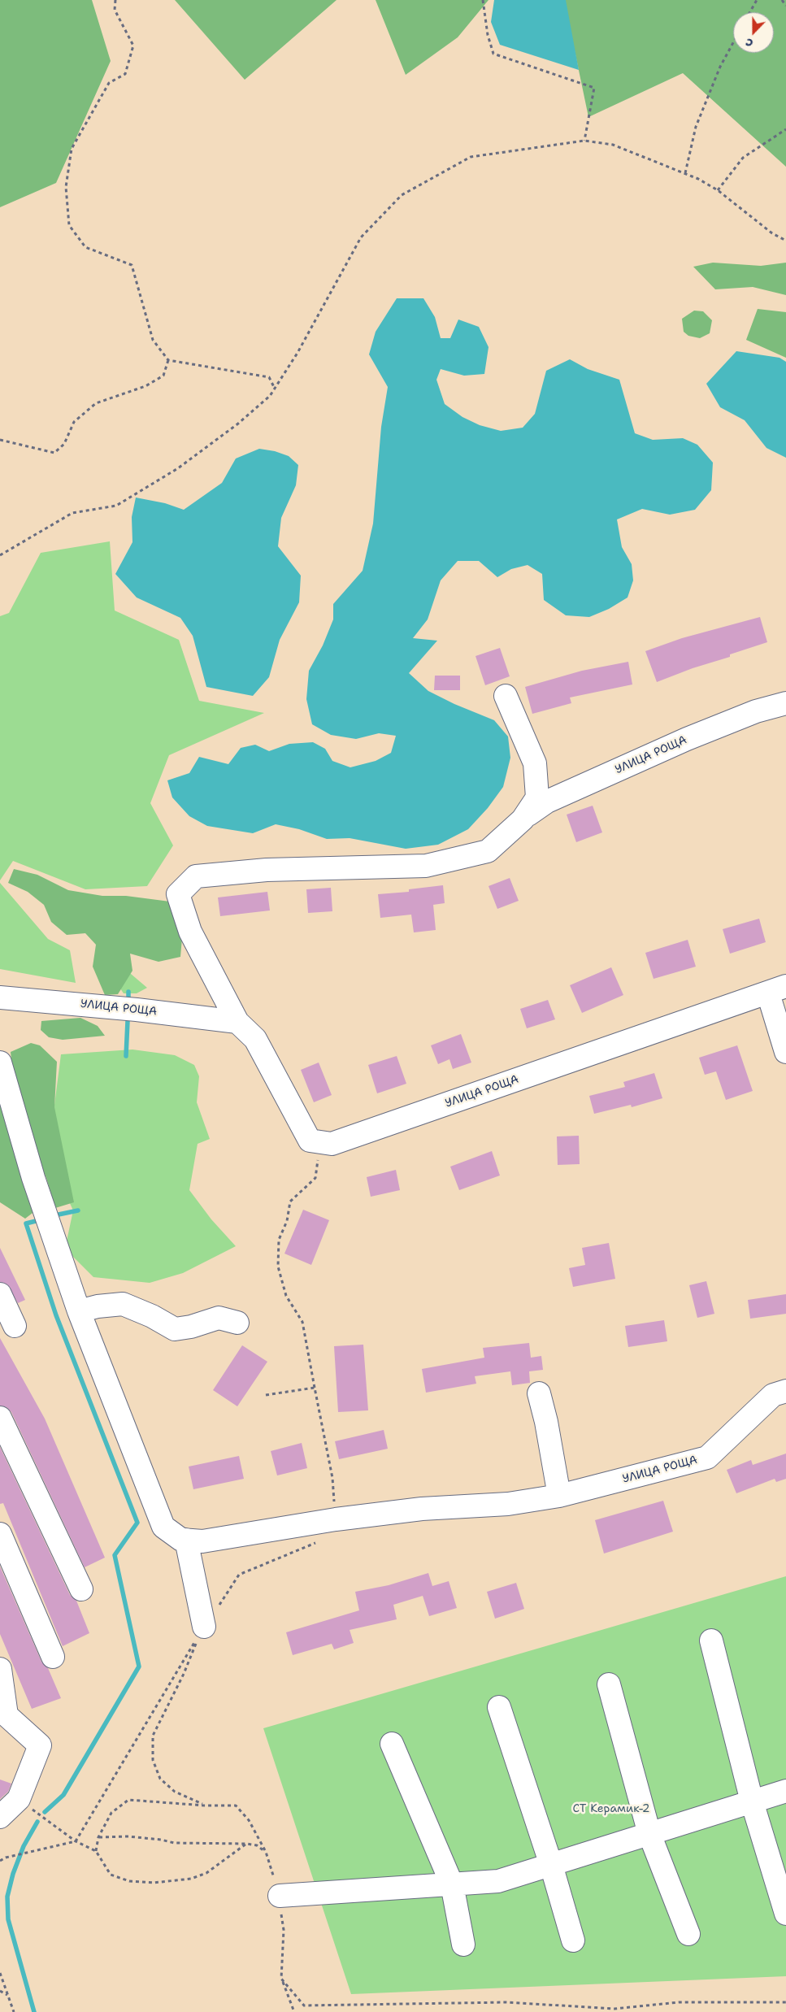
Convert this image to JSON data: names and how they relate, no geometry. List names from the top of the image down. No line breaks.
{"streets":{"street":["УЛИЦА РОЩА"]},"parks":["СТ Керамик-2"],"north":"bottom"}
